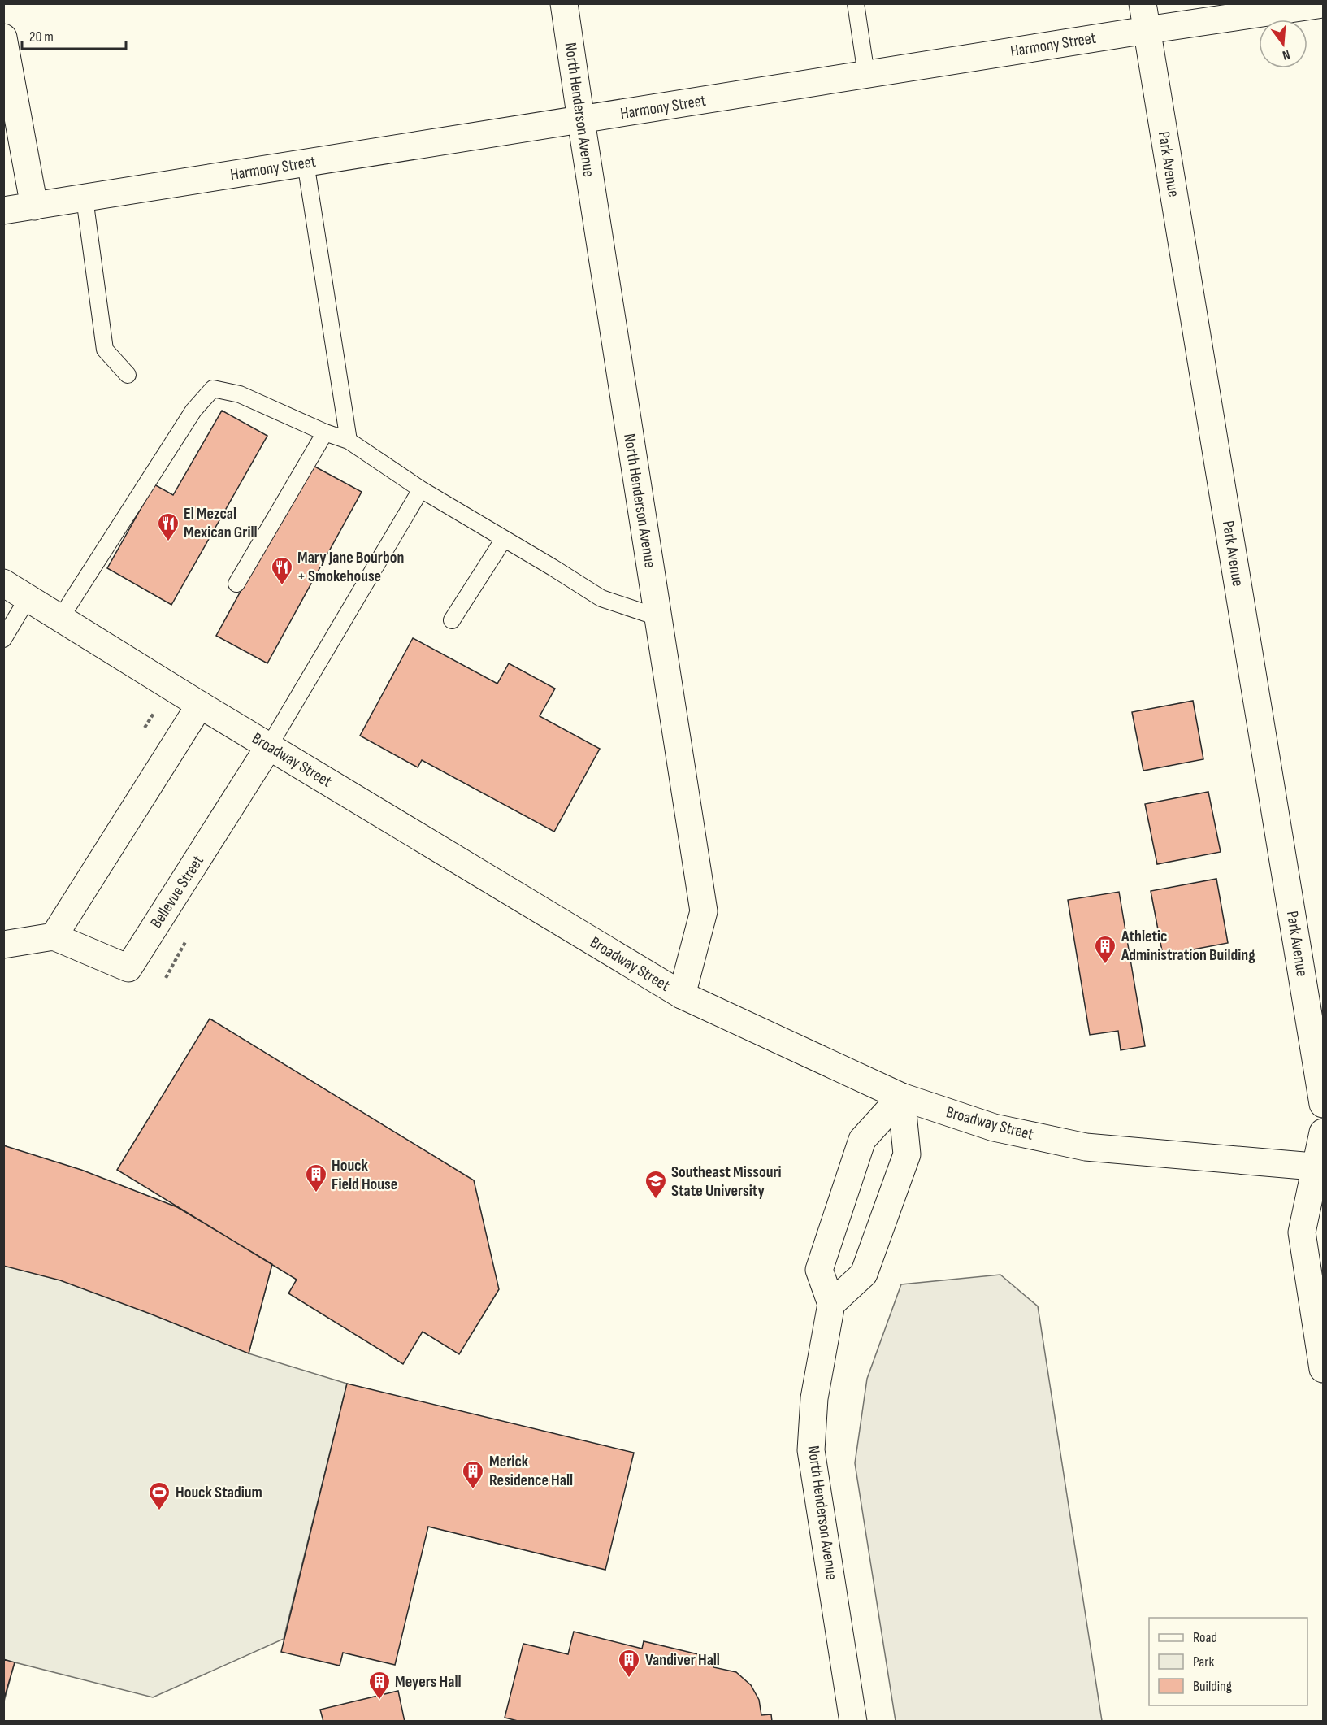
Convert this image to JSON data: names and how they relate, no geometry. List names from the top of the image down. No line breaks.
{"streets":{"street":["Harmony Street","North Henderson Avenue","Park Avenue","Broadway Street","Bellevue Street"]},"crossings":[["Harmony Street","North Henderson Avenue"],["Harmony Street","Park Avenue"],["North Henderson Avenue","Broadway Street"],["Broadway Street","Bellevue Street"]],"places":{"restaurant":["El Mezcal Mexican Grill","Mary Jane Bourbon + Smokehouse"],"building":["Athletic Administration Building","Houck Field House","Merick Residence Hall","Vandiver Hall","Meyers Hall"],"school or university":["Southeast Missouri State University"],"sports":["Houck Stadium"]},"legend":["Road","Park","Building"],"scale_bar":"20 m","north":"bottom"}
